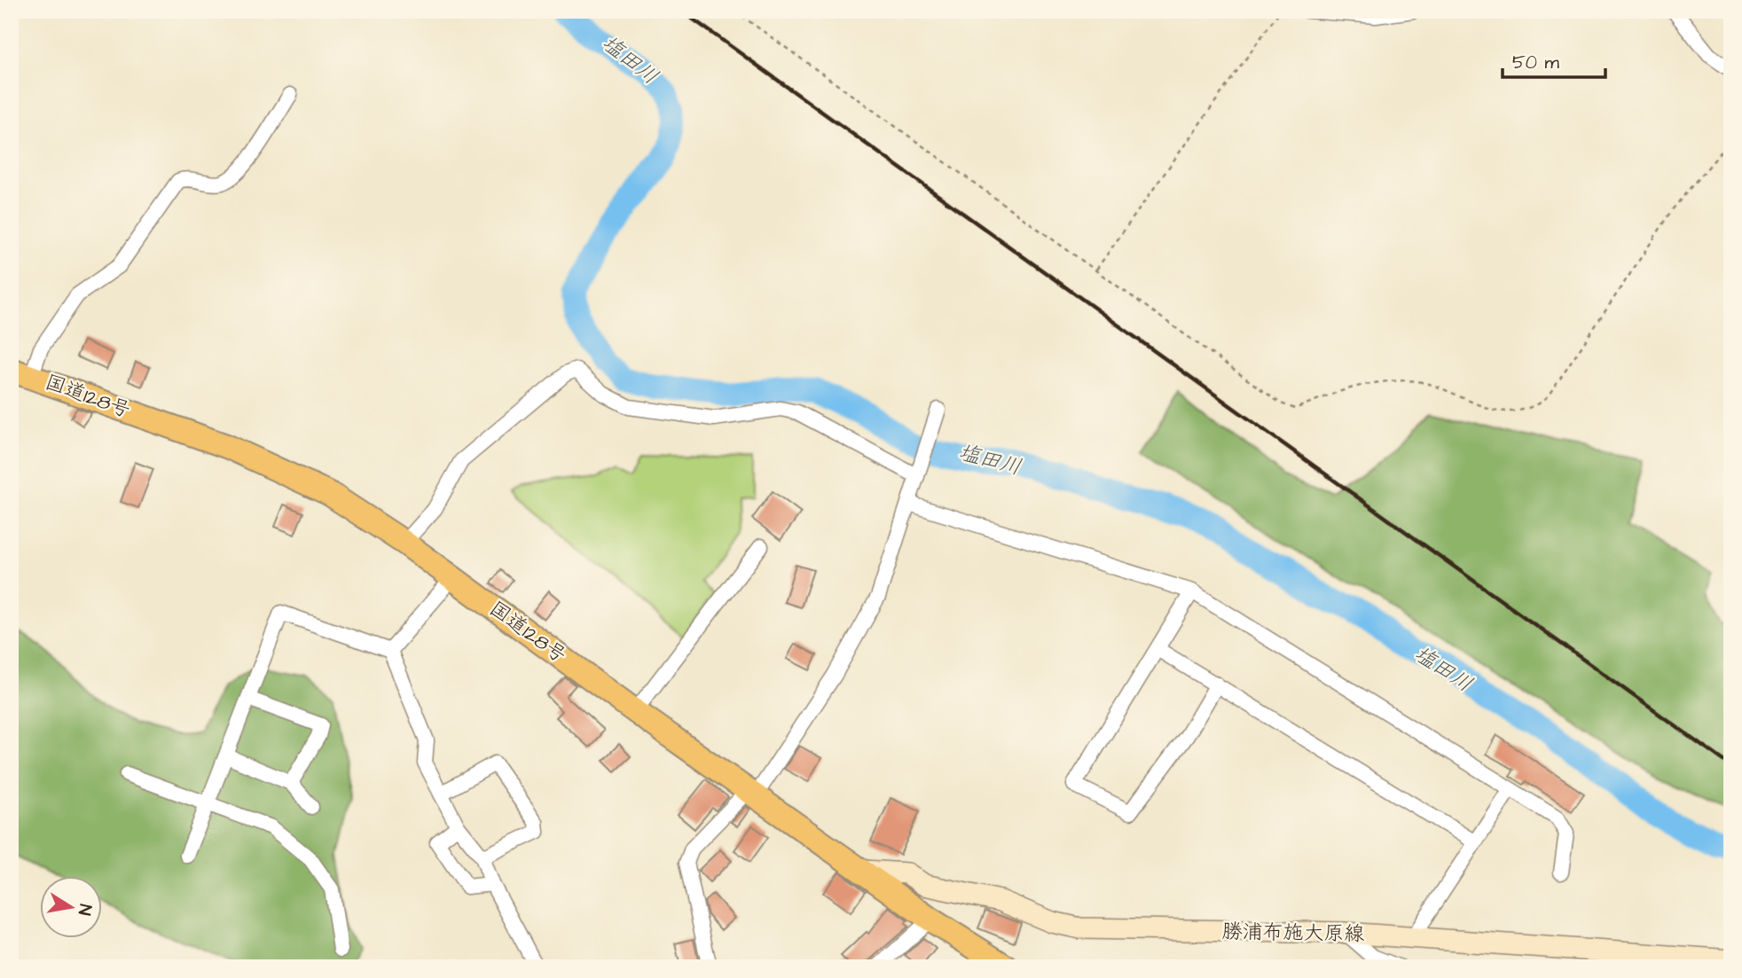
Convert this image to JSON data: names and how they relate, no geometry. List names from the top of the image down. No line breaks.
{"streets":{"highway":["国道128号"],"main road":["勝浦布施大原線"]},"crossings":[["国道128号","勝浦布施大原線"]],"water":["塩田川"],"scale_bar":"50 m","north":"right"}
